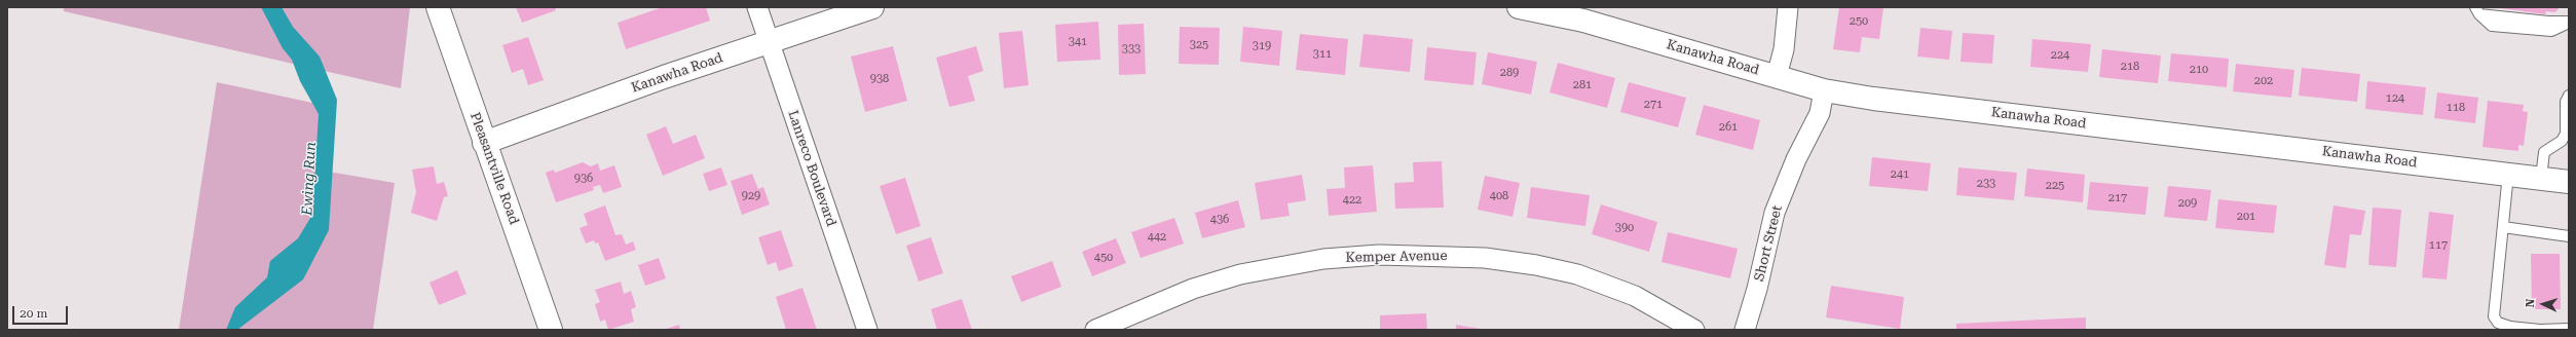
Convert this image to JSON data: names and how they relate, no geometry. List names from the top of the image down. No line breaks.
{"streets":{"street":["Kanawha Road","Pleasantville Road","Lanreco Boulevard","Short Street","Kemper Avenue"]},"crossings":[["Kanawha Road","Pleasantville Road"],["Kanawha Road","Lanreco Boulevard"],["Kanawha Road","Short Street"]],"water":["Ewing Run"],"house_numbers":["250","341","325","319","333","311","224","218","210","289","938","202","281","124","271","118","261","241","936","233","225","929","408","217","422","209","201","436","390","442","117","450"],"scale_bar":"20 m","north":"left"}
